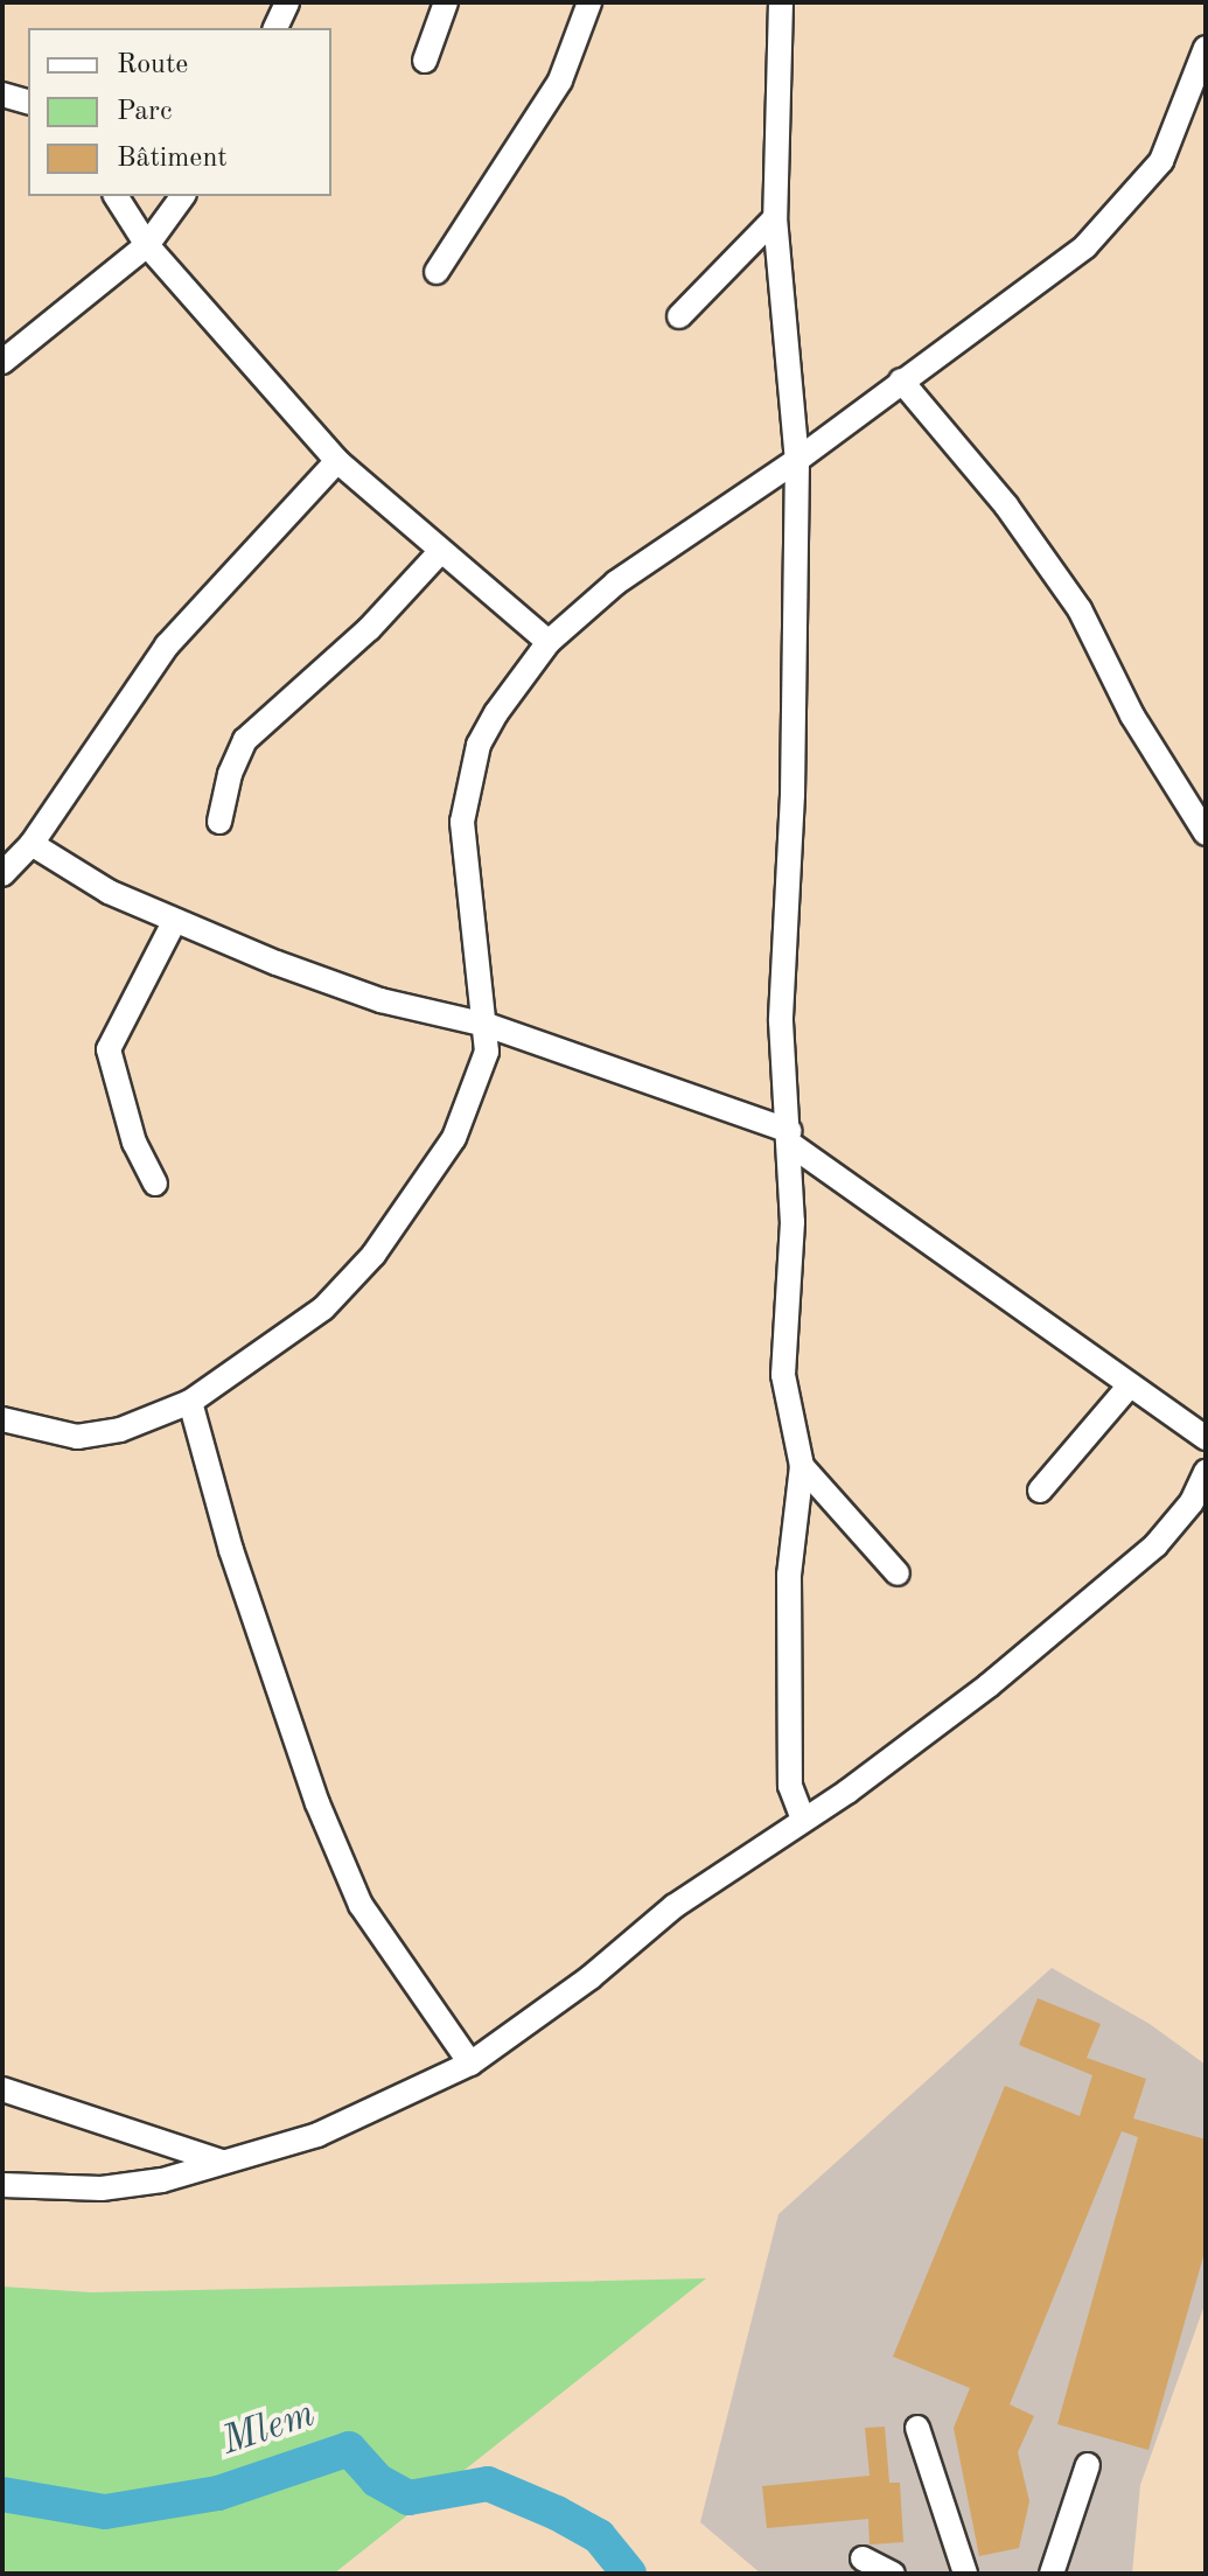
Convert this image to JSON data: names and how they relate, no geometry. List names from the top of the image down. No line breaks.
{"water":["Mlem"],"legend":["Route","Parc","Bâtiment"]}
